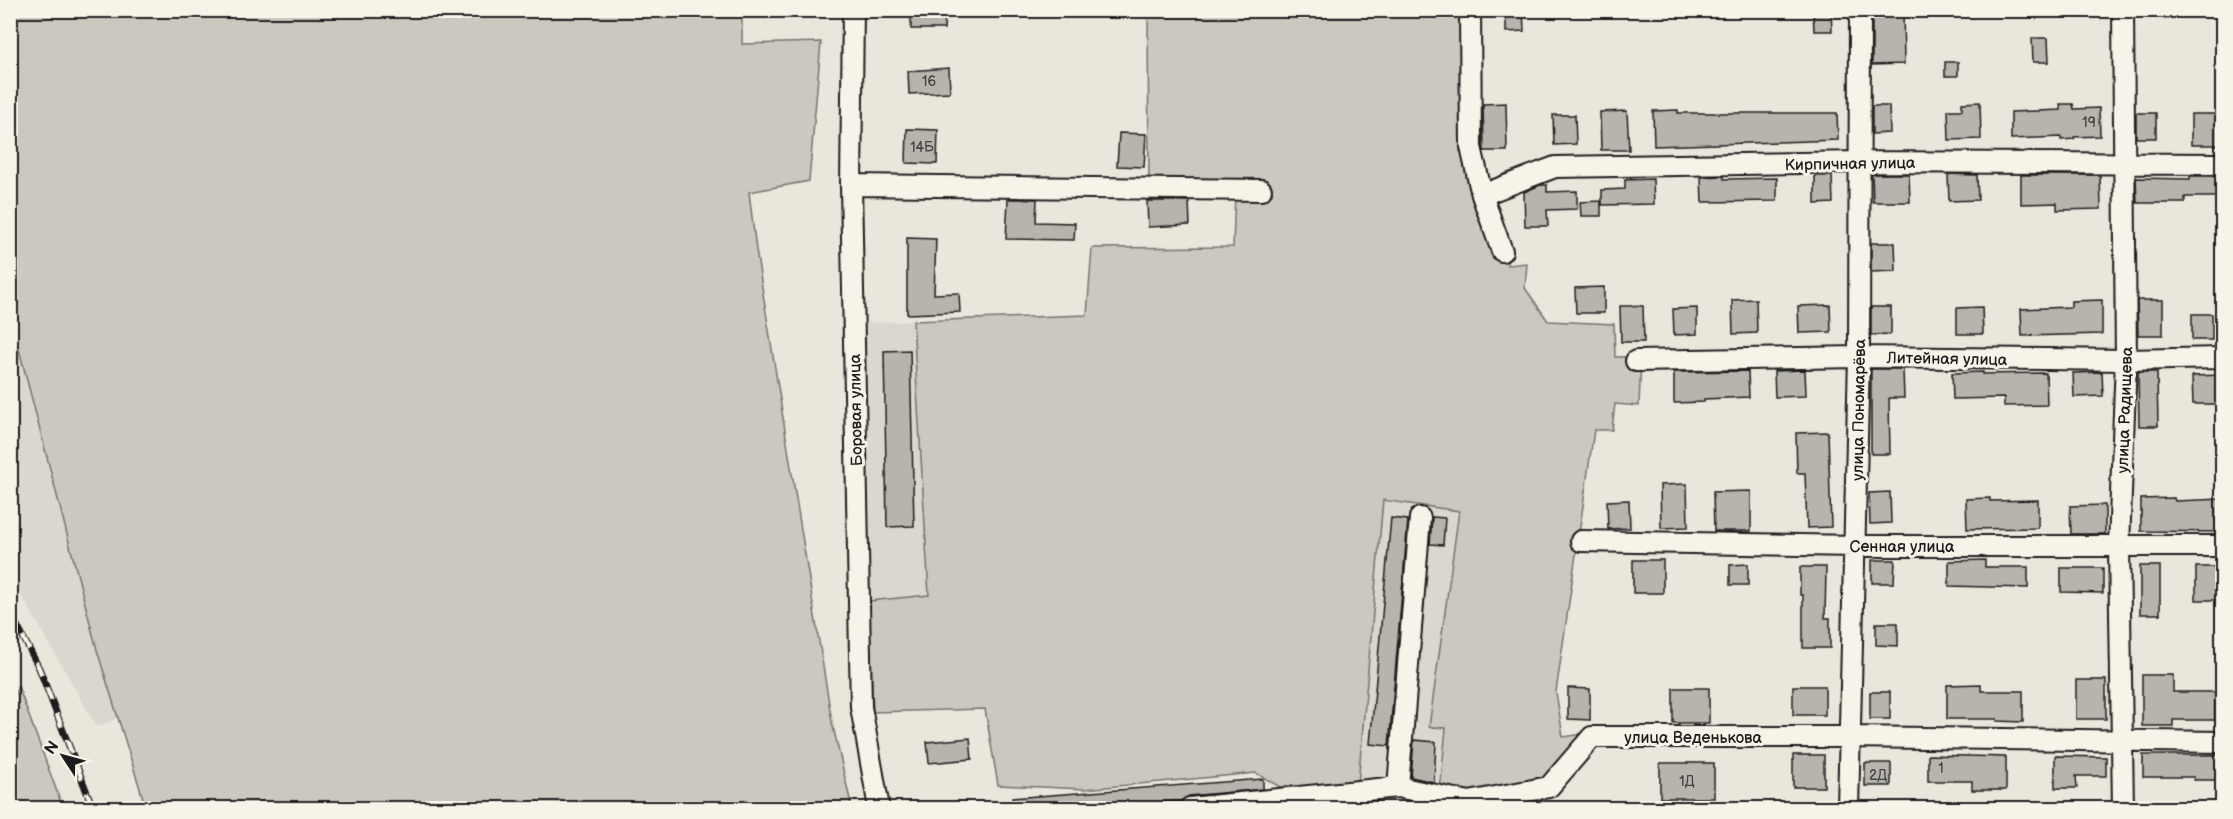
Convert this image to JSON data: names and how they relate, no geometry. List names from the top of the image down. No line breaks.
{"streets":{"street":["Кирпичная улица","Литейная улица","Боровая улица","улица Пономарёва","улица Радищева","Сенная улица","улица Веденькова"]},"crossings":[["Кирпичная улица","улица Пономарёва"],["Кирпичная улица","улица Радищева"],["Литейная улица","улица Пономарёва"],["Литейная улица","улица Радищева"],["улица Пономарёва","Сенная улица"],["улица Пономарёва","улица Веденькова"],["улица Радищева","Сенная улица"],["улица Радищева","улица Веденькова"]],"house_numbers":["16","19","14Б","1","2Д","1Д"],"north":"top left"}
